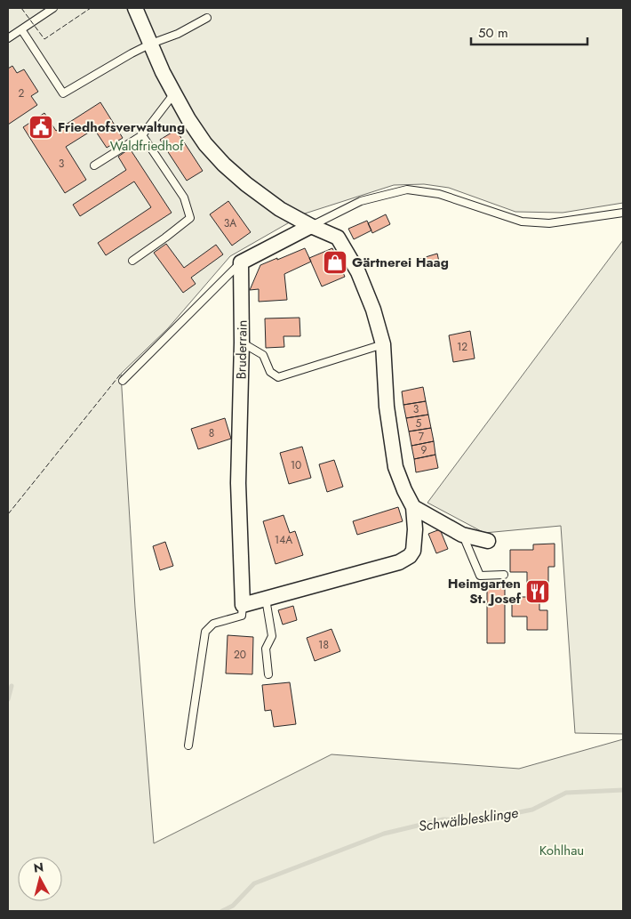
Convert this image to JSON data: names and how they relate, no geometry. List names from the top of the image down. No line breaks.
{"streets":{"street":["Bruderrain"]},"water":["Schwälblesklinge"],"parks":["Waldfriedhof","Kohlhau"],"places":{"public building":["Friedhofsverwaltung"],"shop":["Gärtnerei Haag"],"restaurant":["Heimgarten St. Josef"]},"house_numbers":["2","3","3A","12","3","5","8","7","9","10","14A","18","20"],"scale_bar":"50 m","north":"top"}
